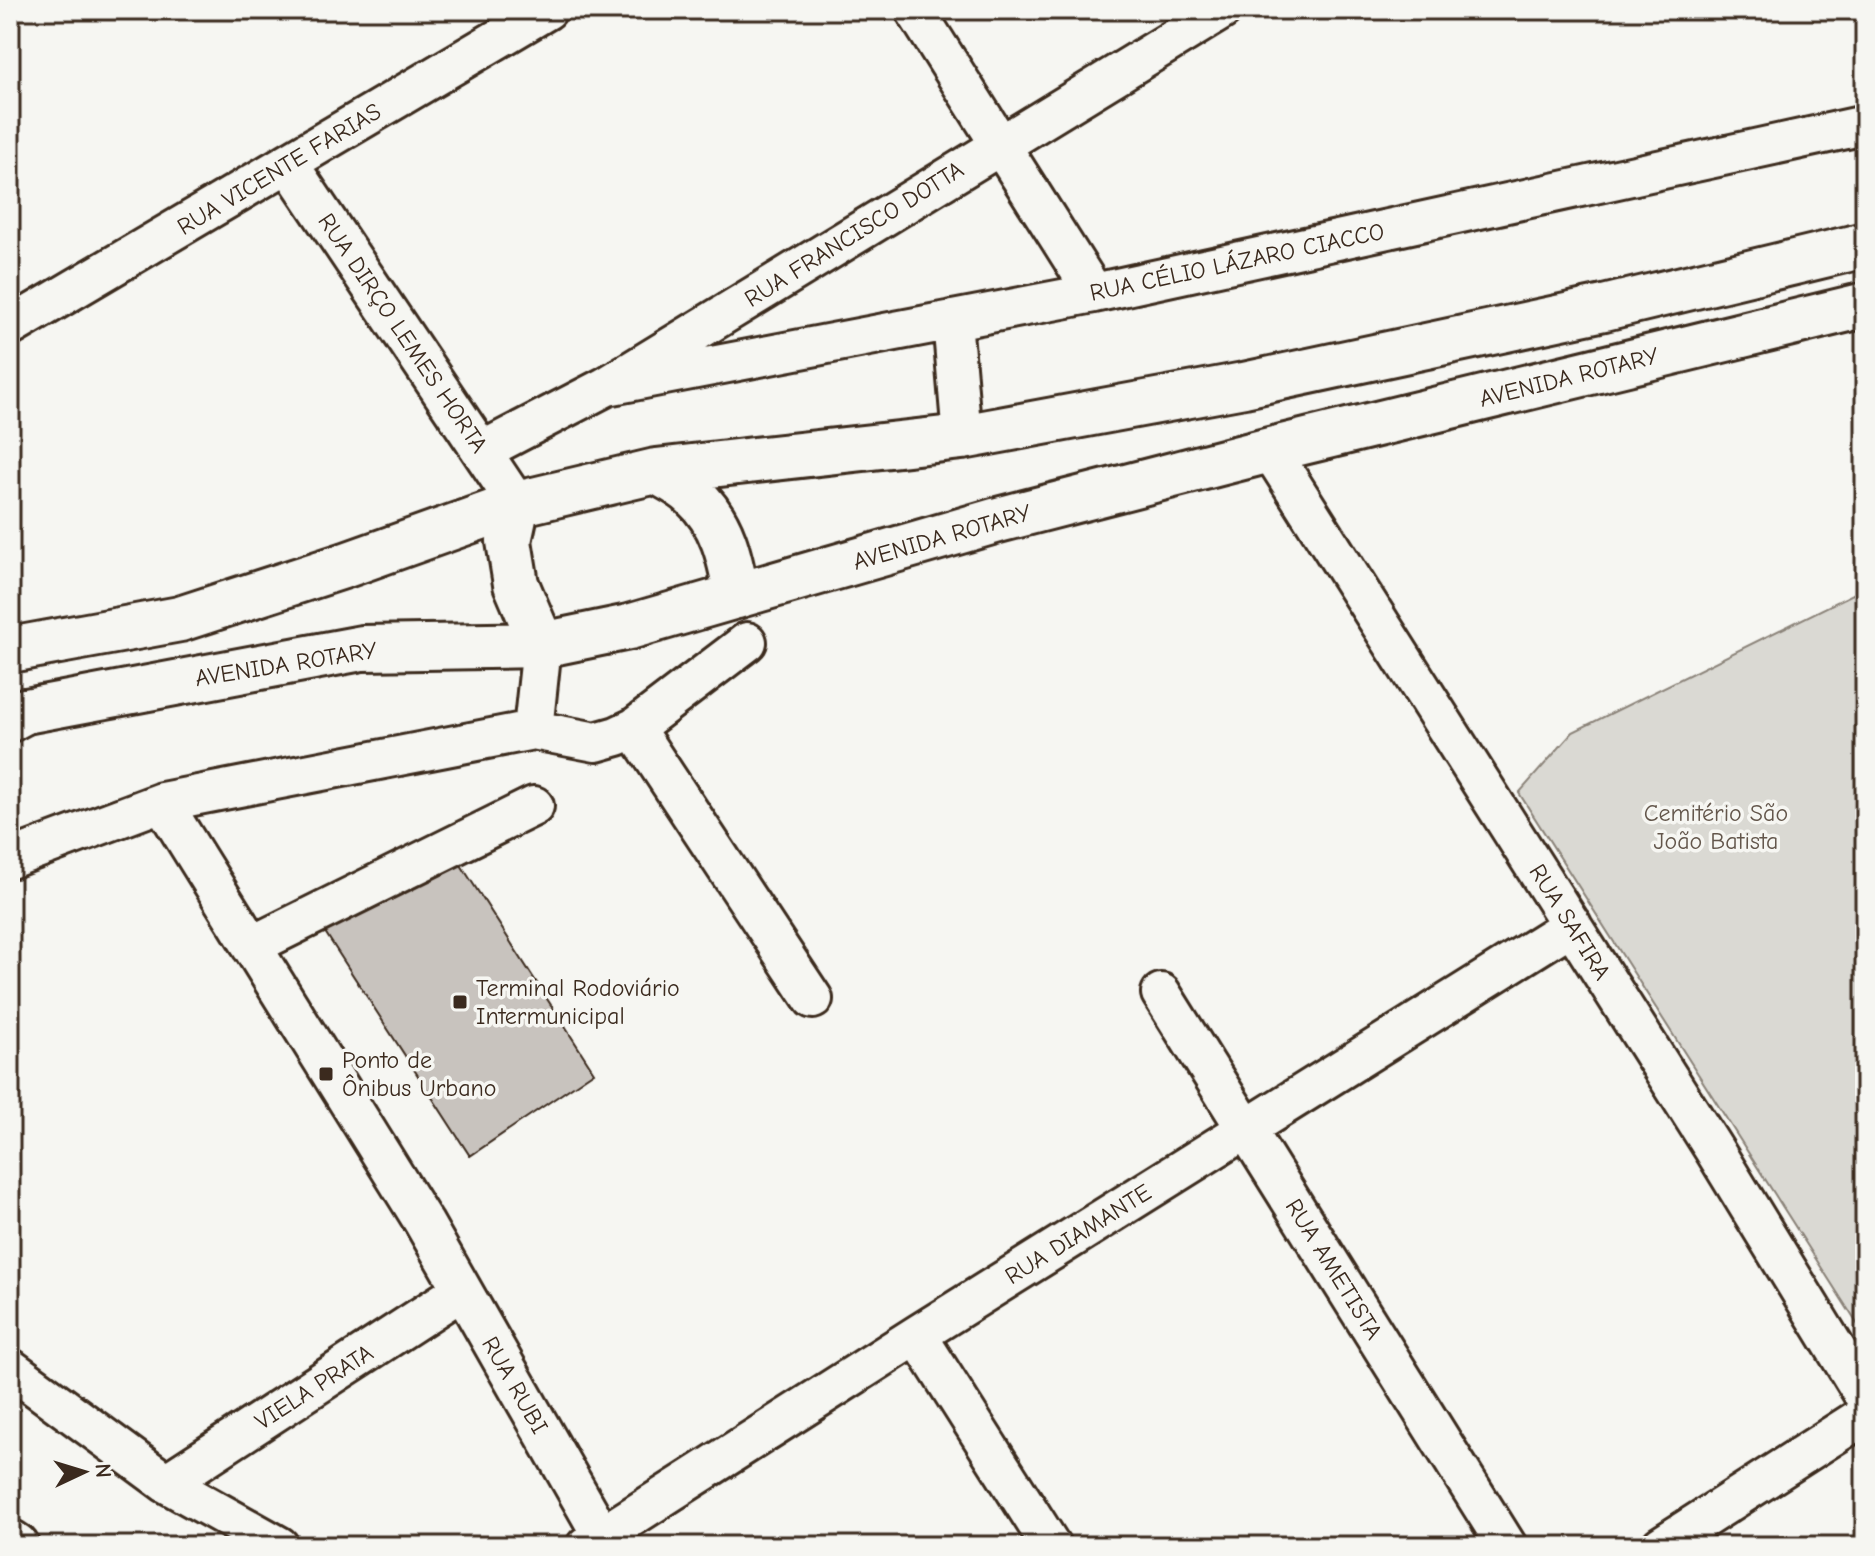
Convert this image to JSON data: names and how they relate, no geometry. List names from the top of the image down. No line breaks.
{"streets":{"main road":["AVENIDA ROTARY"],"street":["RUA VICENTE FARIAS","RUA FRANCISCO DOTTA","RUA CÉLIO LÁZARO CIACCO","RUA DIRÇO LEMES HORTA","RUA SAFIRA","RUA DIAMANTE","RUA AMETISTA","RUA RUBI","VIELA PRATA"]},"crossings":[["RUA VICENTE FARIAS","RUA DIRÇO LEMES HORTA"],["RUA FRANCISCO DOTTA","RUA CÉLIO LÁZARO CIACCO"],["RUA FRANCISCO DOTTA","RUA DIRÇO LEMES HORTA"],["AVENIDA ROTARY","RUA SAFIRA"],["RUA SAFIRA","RUA DIAMANTE"],["RUA DIAMANTE","RUA AMETISTA"],["RUA DIAMANTE","RUA RUBI"],["RUA RUBI","VIELA PRATA"]],"parks":["Cemitério São João Batista"],"places":{"transit":["Terminal Rodoviário Intermunicipal","Ponto de Ônibus Urbano"]},"north":"right"}
